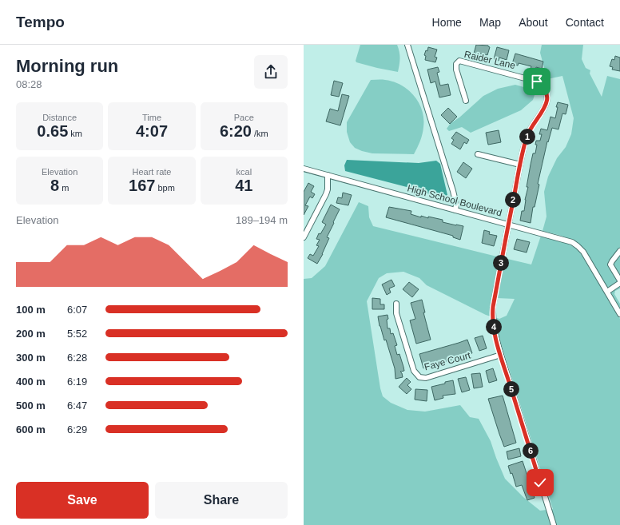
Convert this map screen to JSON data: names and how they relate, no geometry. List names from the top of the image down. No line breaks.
{"streets":{"street":["Raider Lane","High School Boulevard","Faye Court"]},"crossings":[["Raider Lane","High School Boulevard"],["Raider Lane","Faye Court"]],"page":{"header":"Tempo","nav":["Home","Map","About","Contact"],"heading":["Morning run","08:28"],"stats":[["Distance","0.65 km"],["Time","4:07"],["Pace","6:20 /km"],["Elevation","8 m"],["Heart rate","167 bpm"],["kcal","41"]],"pins":["1","2","3","4","5","6"],"chart":["Elevation","189–194 m"],"list":[{"name":"100 m","note":"6:07"},{"name":"200 m","note":"5:52"},{"name":"300 m","note":"6:28"},{"name":"400 m","note":"6:19"},{"name":"500 m","note":"6:47"},{"name":"600 m","note":"6:29"}],"buttons":["Save","Share"]}}
